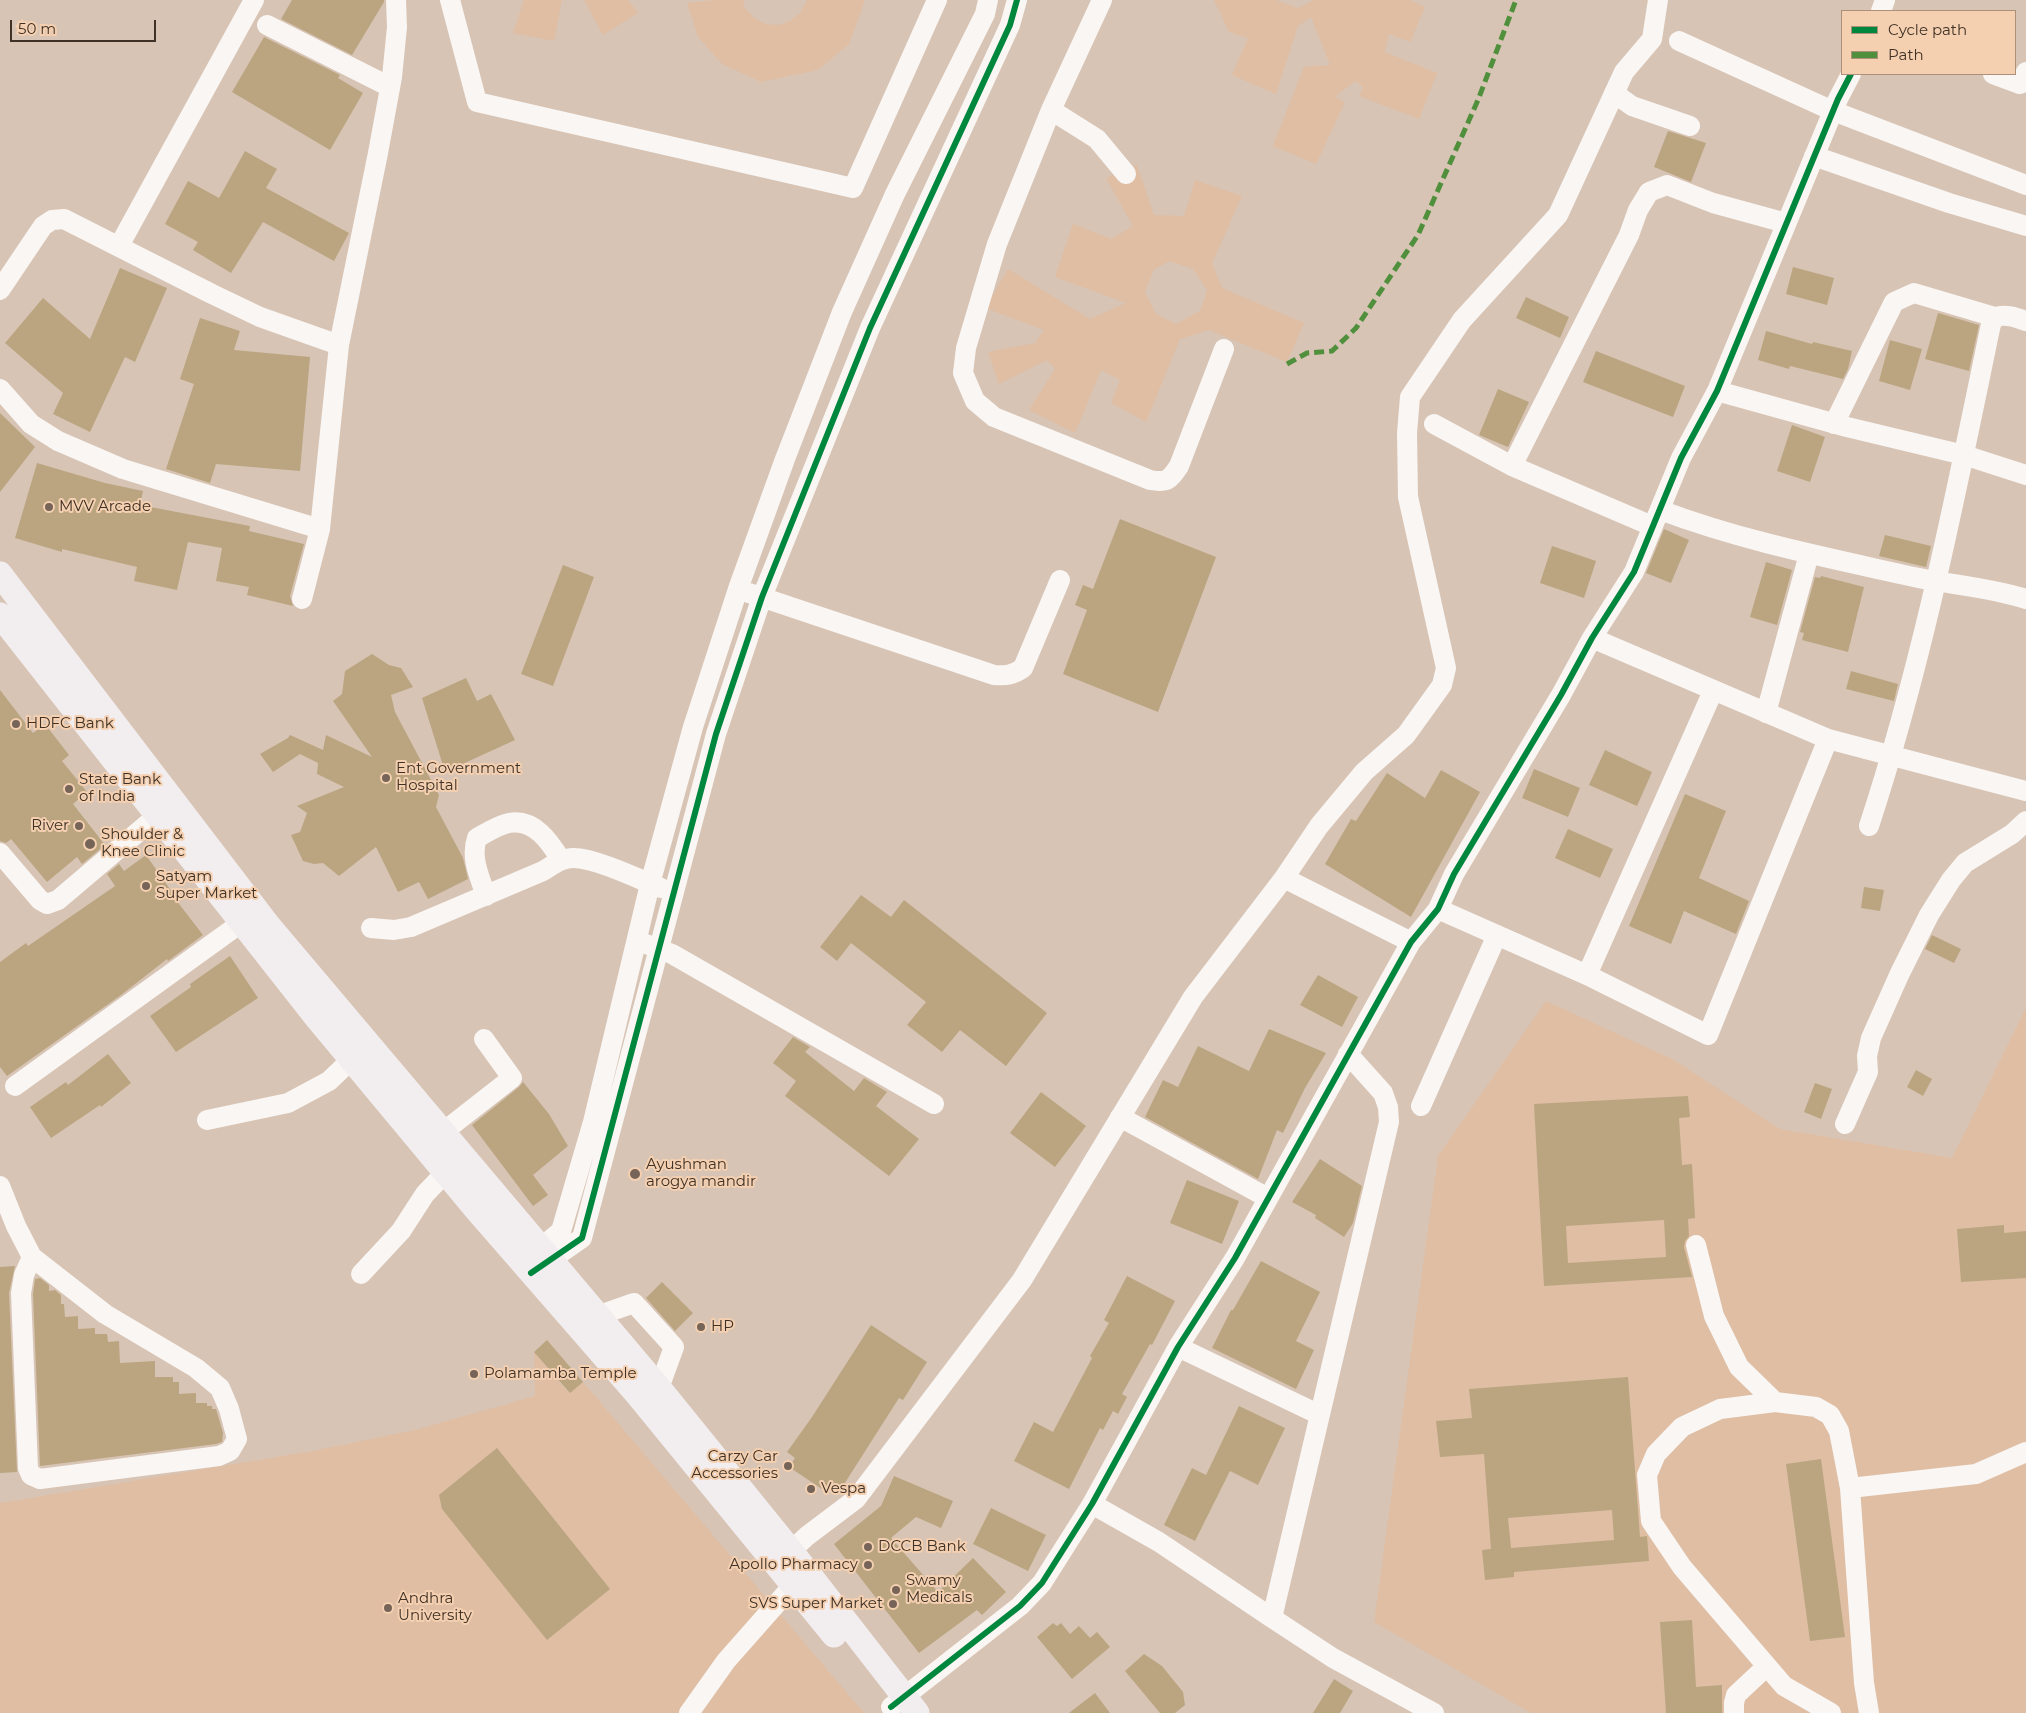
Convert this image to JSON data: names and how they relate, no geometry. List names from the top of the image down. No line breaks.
{"places":["MVV Arcade","HDFC Bank","Ent Government Hospital","State Bank of India","River","Shoulder & Knee Clinic","Satyam Super Market","Ayushman arogya mandir","HP","Polamamba Temple","Carzy Car Accessories","Vespa","DCCB Bank","Apollo Pharmacy","Swamy Medicals","SVS Super Market","Andhra University"],"legend":["Cycle path","Path"],"scale_bar":"50 m"}
